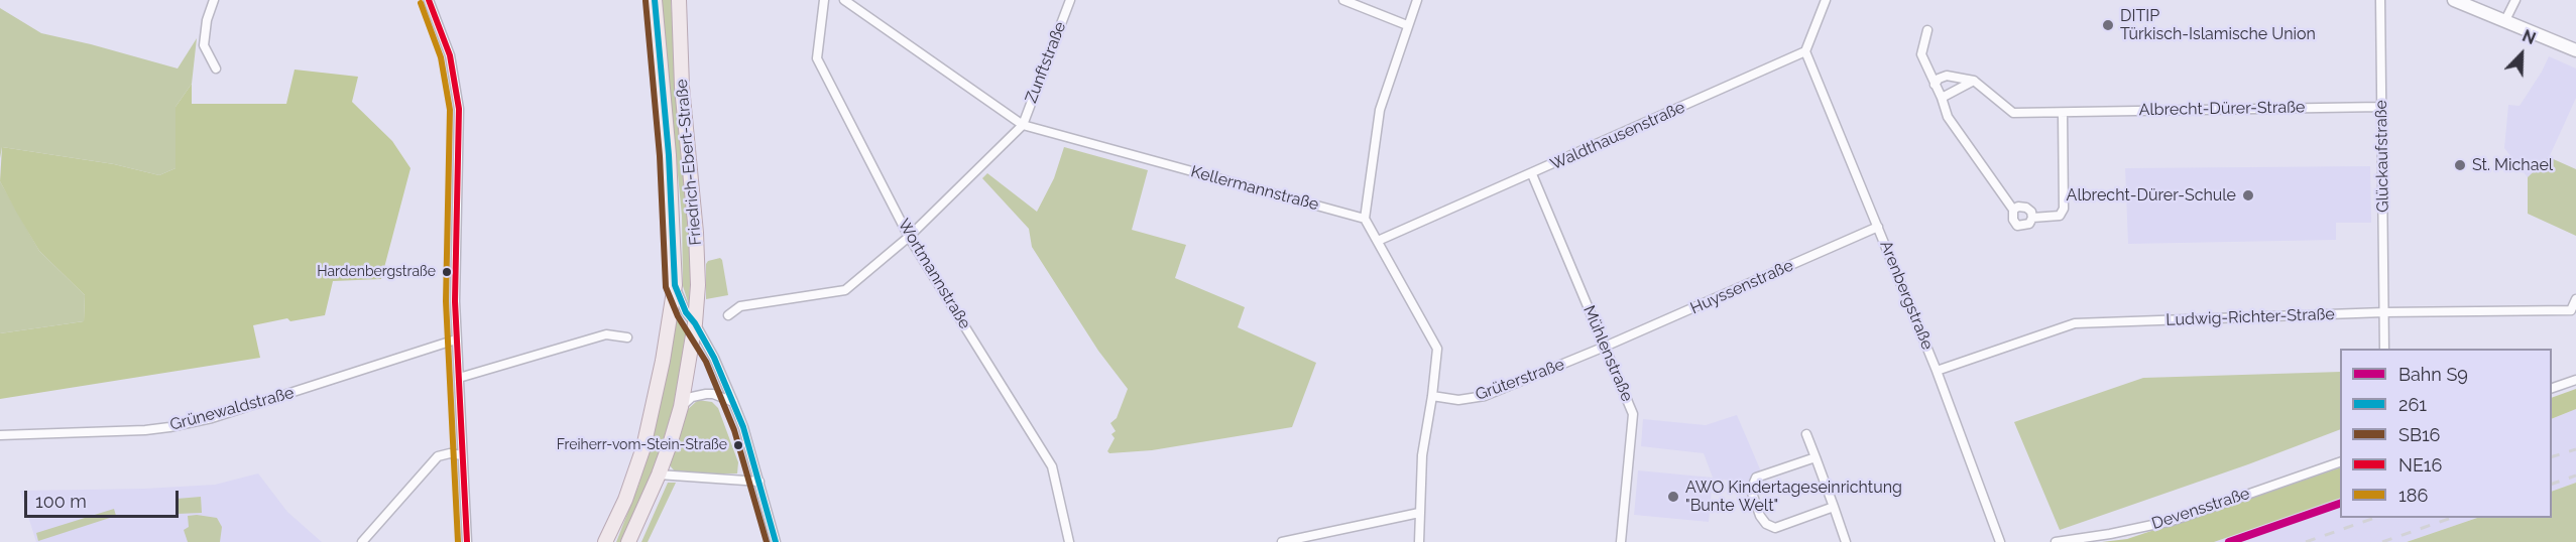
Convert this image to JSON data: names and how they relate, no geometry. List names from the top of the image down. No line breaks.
{"streets":{"main road":["Friedrich-Ebert-Straße"],"street":["Zunftstraße","Albrecht-Dürer-Straße","Waldthausenstraße","Glückaufstraße","Kellermannstraße","Wortmannstraße","Huyssenstraße","Arenbergstraße","Ludwig-Richter-Straße","Mühlenstraße","Grüterstraße","Grünewaldstraße","Devensstraße"]},"crossings":[["Zunftstraße","Kellermannstraße"],["Albrecht-Dürer-Straße","Glückaufstraße"],["Waldthausenstraße","Arenbergstraße"],["Waldthausenstraße","Mühlenstraße"],["Glückaufstraße","Ludwig-Richter-Straße"],["Huyssenstraße","Arenbergstraße"],["Huyssenstraße","Mühlenstraße"],["Huyssenstraße","Grüterstraße"],["Arenbergstraße","Ludwig-Richter-Straße"],["Mühlenstraße","Grüterstraße"]],"places":["DITIP Türkisch-Islamische Union","St. Michael","Albrecht-Dürer-Schule","Hardenbergstraße","Freiherr-vom-Stein-Straße","AWO Kindertageseinrichtung \"Bunte Welt\""],"lines":["transit line 261","transit line NE16","transit line SB16","transit line 186","rail line S9"],"legend":["Bahn S9","261","SB16","NE16","186"],"scale_bar":"100 m","north":"top right"}
